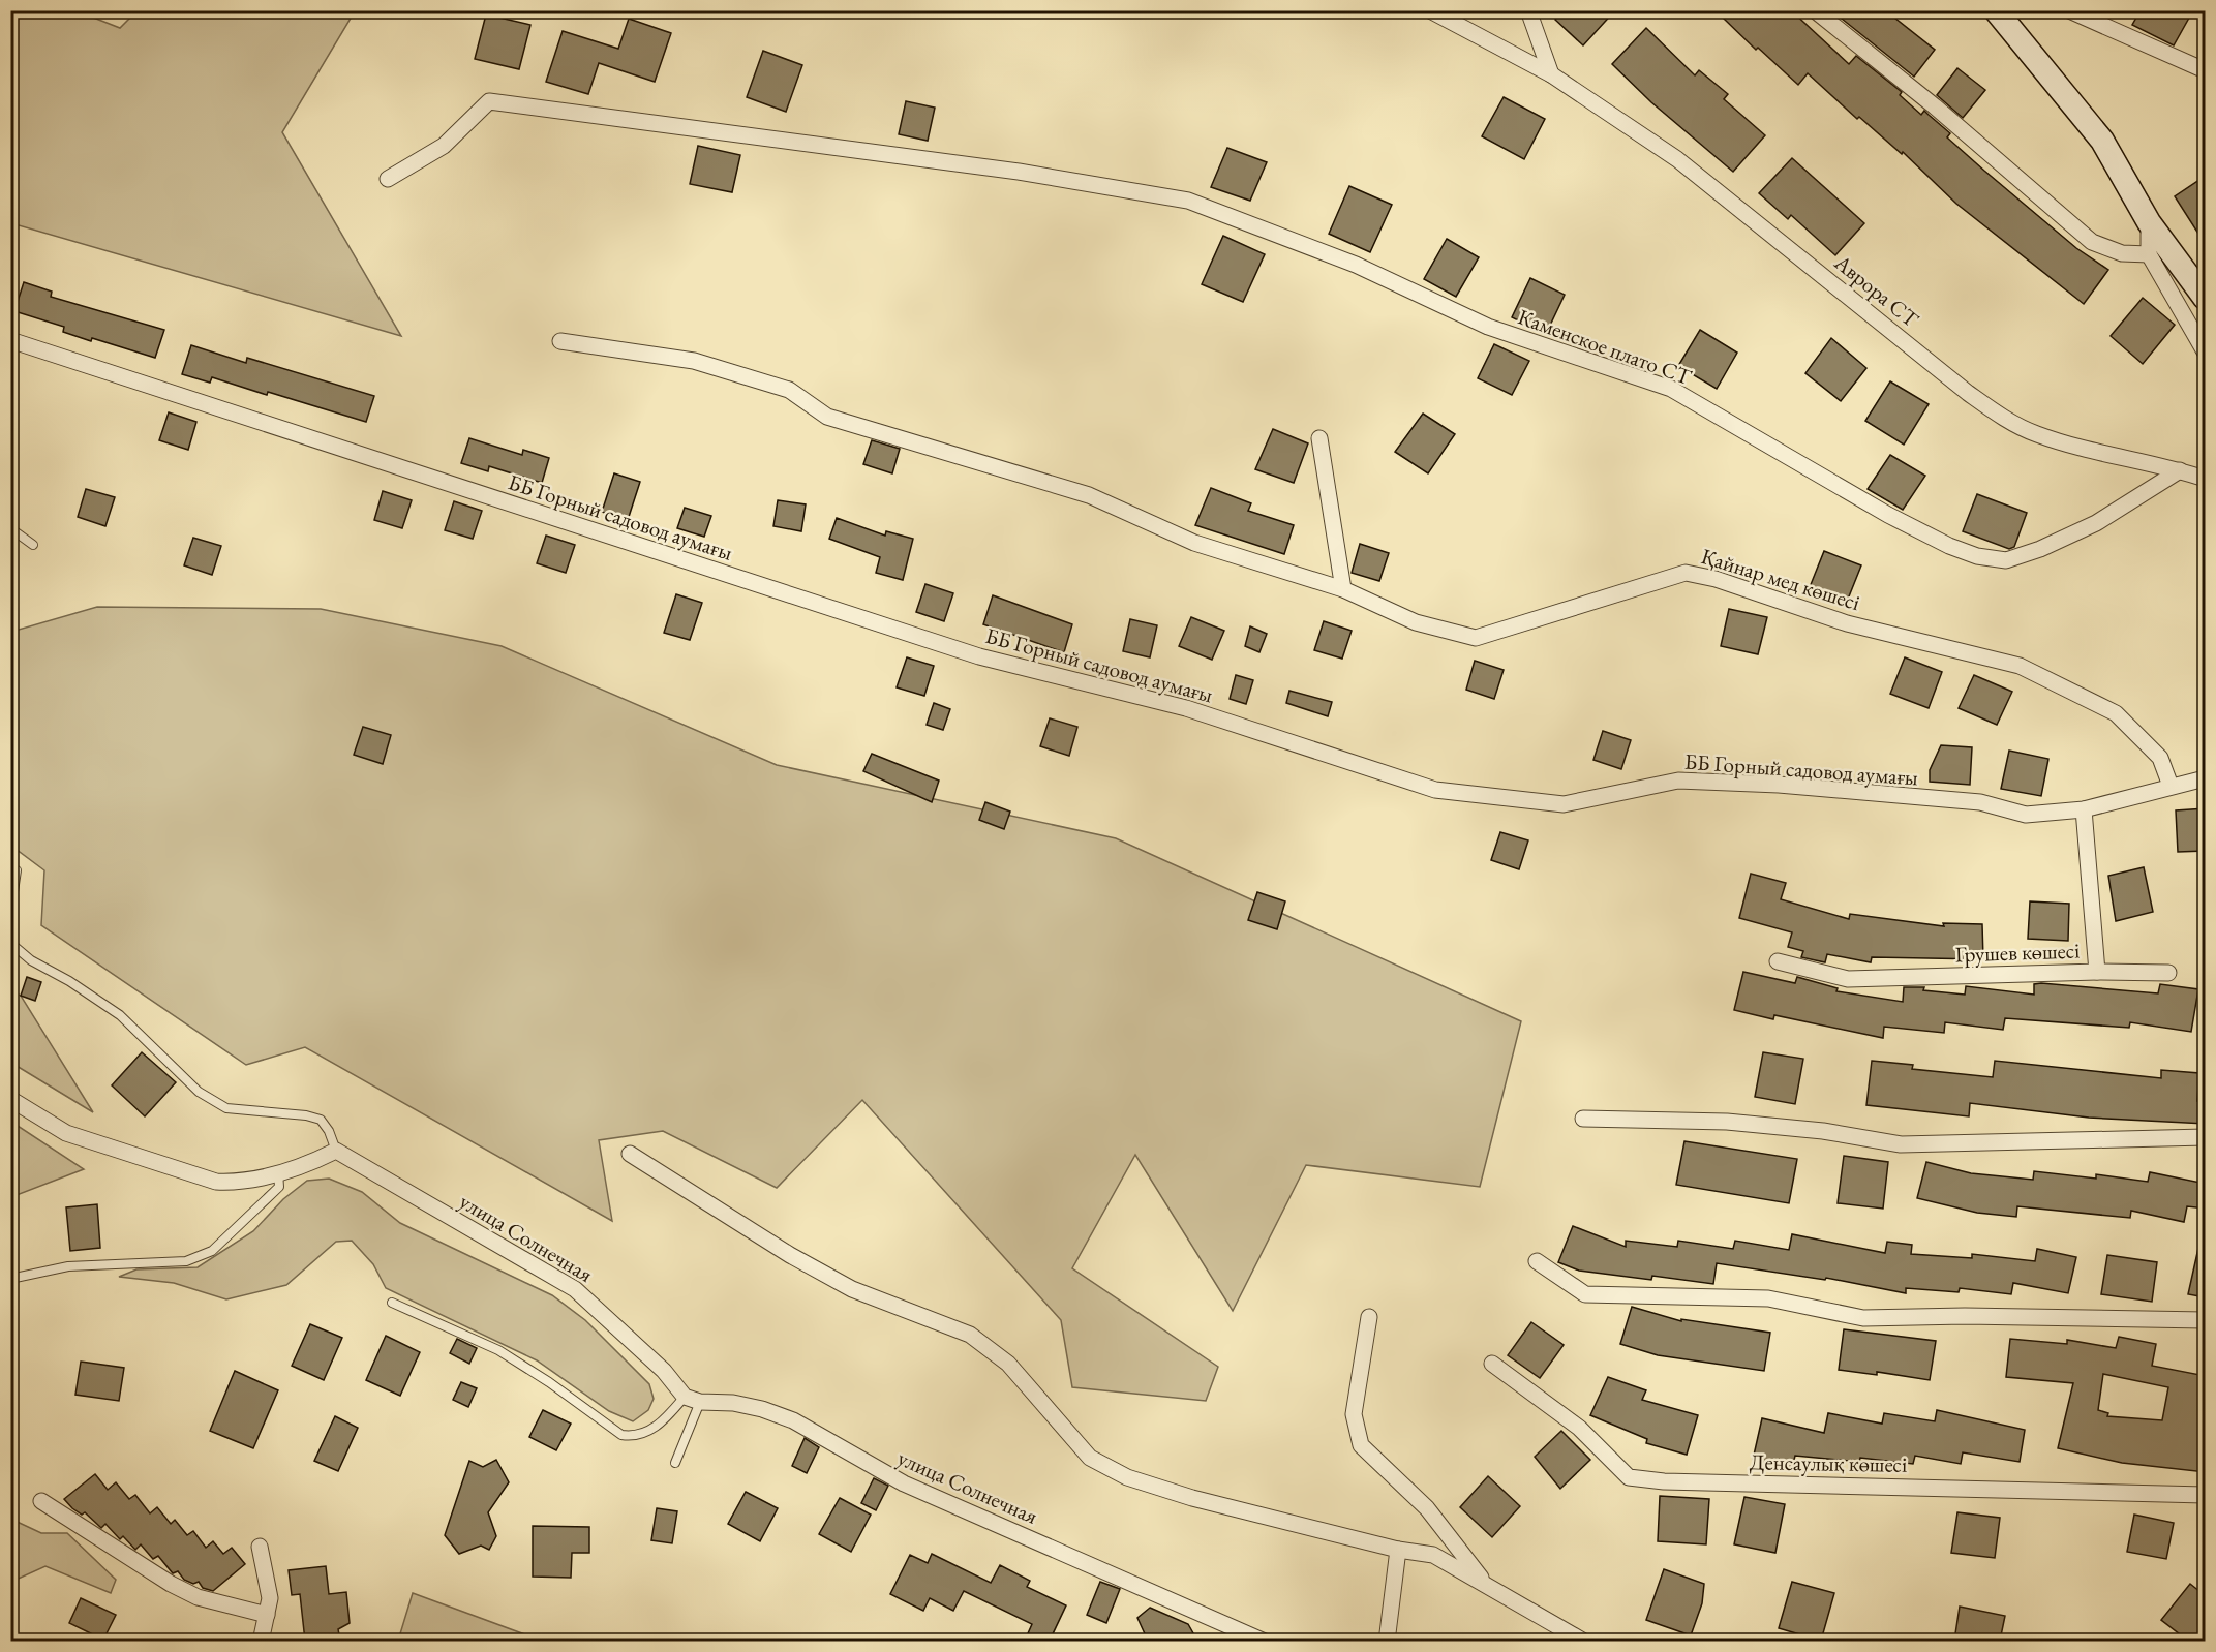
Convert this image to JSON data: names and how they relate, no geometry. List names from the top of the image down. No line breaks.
{"streets":{"street":["Аврора СТ","Каменское плато СТ","ББ Горный садовод аумағы","Қайнар мед көшесі","Грушев көшесі","улица Солнечная","Денсаулық көшесі"]},"crossings":[["Аврора СТ","Каменское плато СТ"],["ББ Горный садовод аумағы","Қайнар мед көшесі"],["ББ Горный садовод аумағы","Грушев көшесі"]]}
